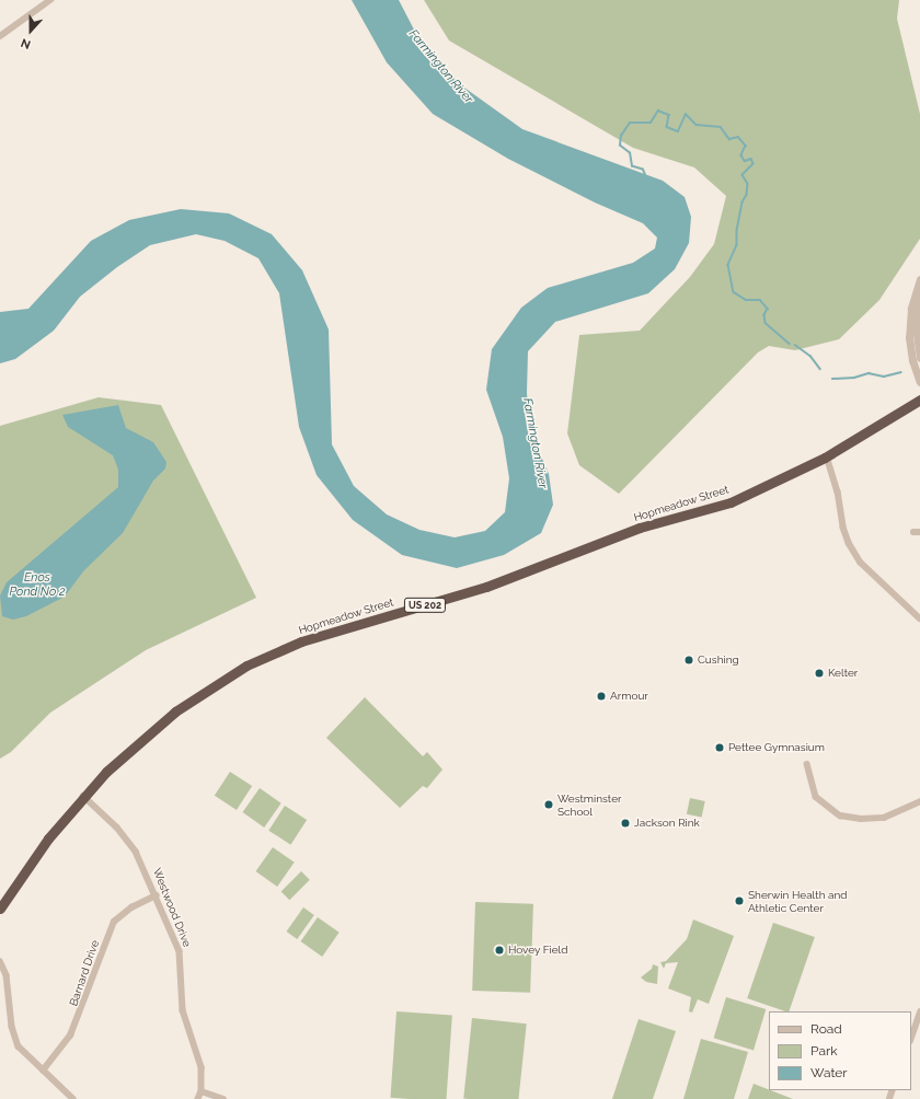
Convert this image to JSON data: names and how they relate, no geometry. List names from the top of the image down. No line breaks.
{"streets":{"highway":["Hopmeadow Street","US 202"],"street":["Westwood Drive","Barnard Drive"]},"crossings":[["Hopmeadow Street","Westwood Drive"],["Westwood Drive","Barnard Drive"]],"water":["Farmington River","Enos Pond No 2"],"places":["Cushing","Kelter","Armour","Pettee Gymnasium","Westminster School","Jackson Rink","Sherwin Health and Athletic Center","Hovey Field"],"legend":["Road","Park","Water"],"north":"bottom"}
